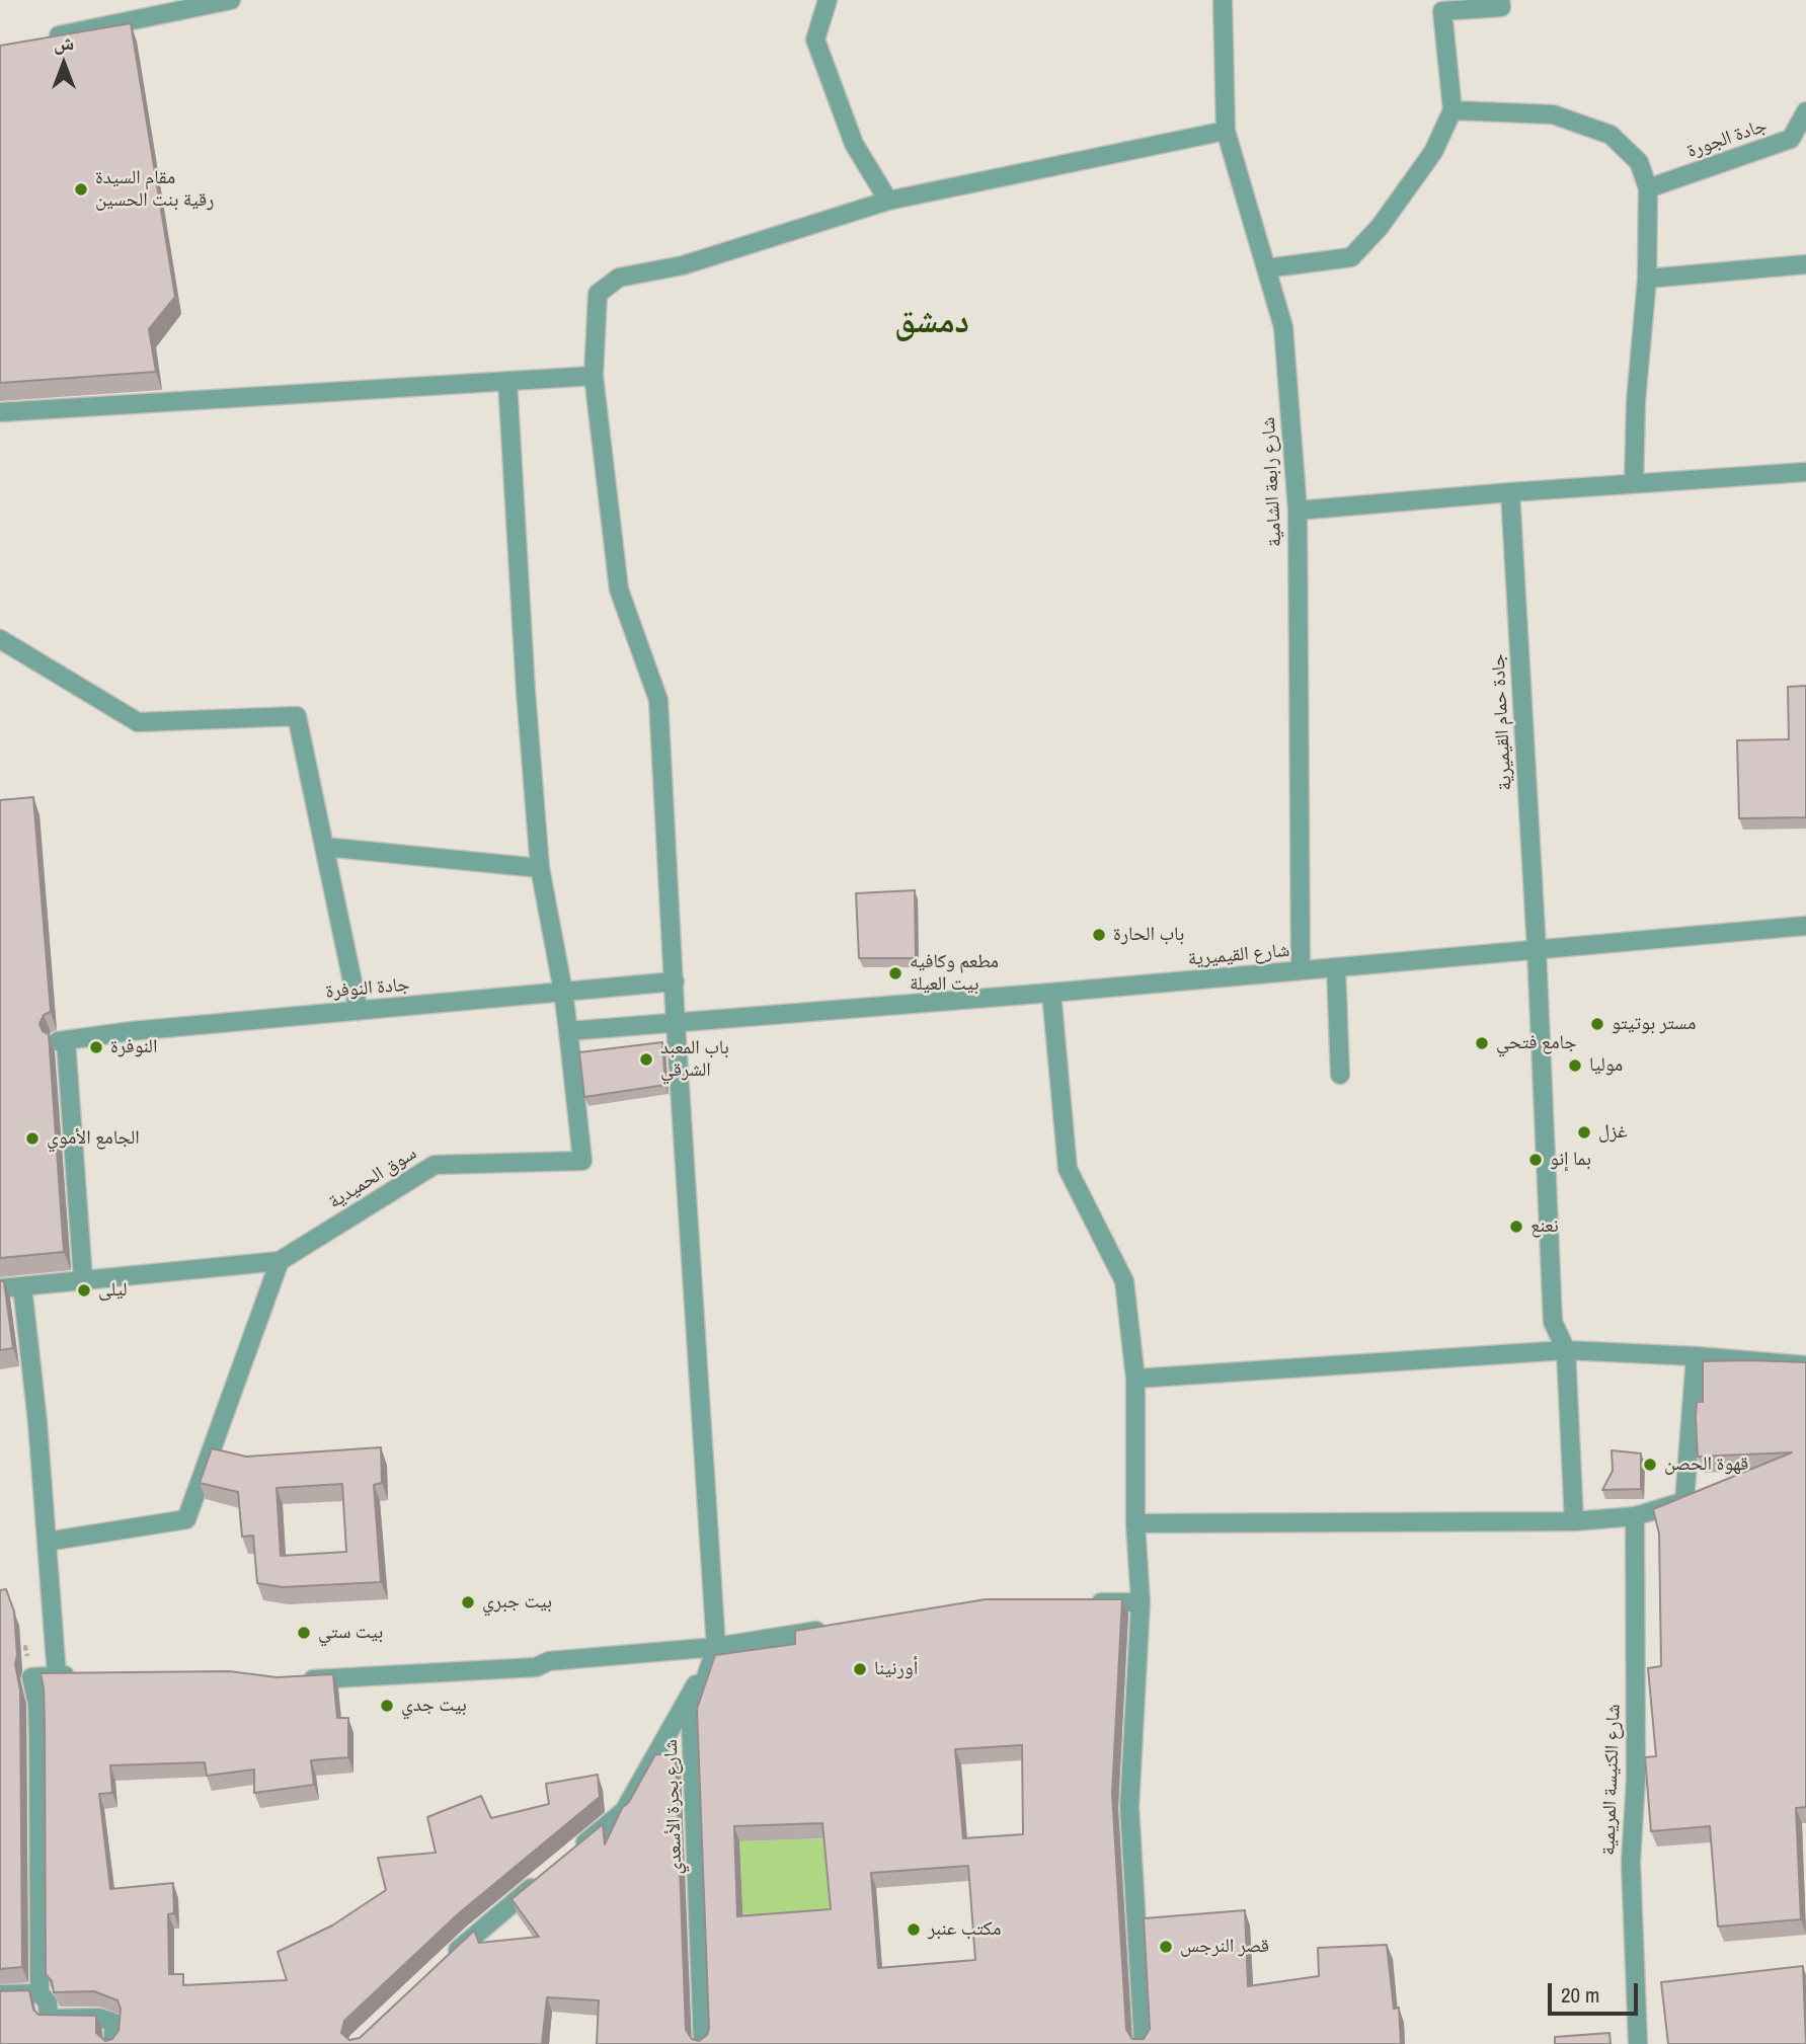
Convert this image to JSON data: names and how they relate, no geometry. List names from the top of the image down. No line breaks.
{"streets":{"street":["جادة الجورة","شارع رابعة الشامية","جادة حمام القيميرية","شارع القيميرية","جادة النوفرة","سوق الحميدية","شارع الكنيسة المريمية","شارع بحرة الأسعدي"]},"crossings":[["شارع رابعة الشامية","شارع القيميرية"],["جادة حمام القيميرية","شارع القيميرية"],["جادة النوفرة","سوق الحميدية"]],"districts":["دمشق"],"places":["مقام السيدة رقية بنت الحسين","باب الحارة","مطعم وكافيه بيت العيلة","مستر بوتيتو","جامع فتحي","النوفرة","باب المعبد الشرقي","موليا","غزل","الجامع الأموي","بما إنو","نعنع","ليلى","قهوة الحصن","بيت جبري","بيت ستي","أورنينا","بيت جدي","مكتب عنبر","قصر النرجس"],"scale_bar":"20 m","north":"top"}
